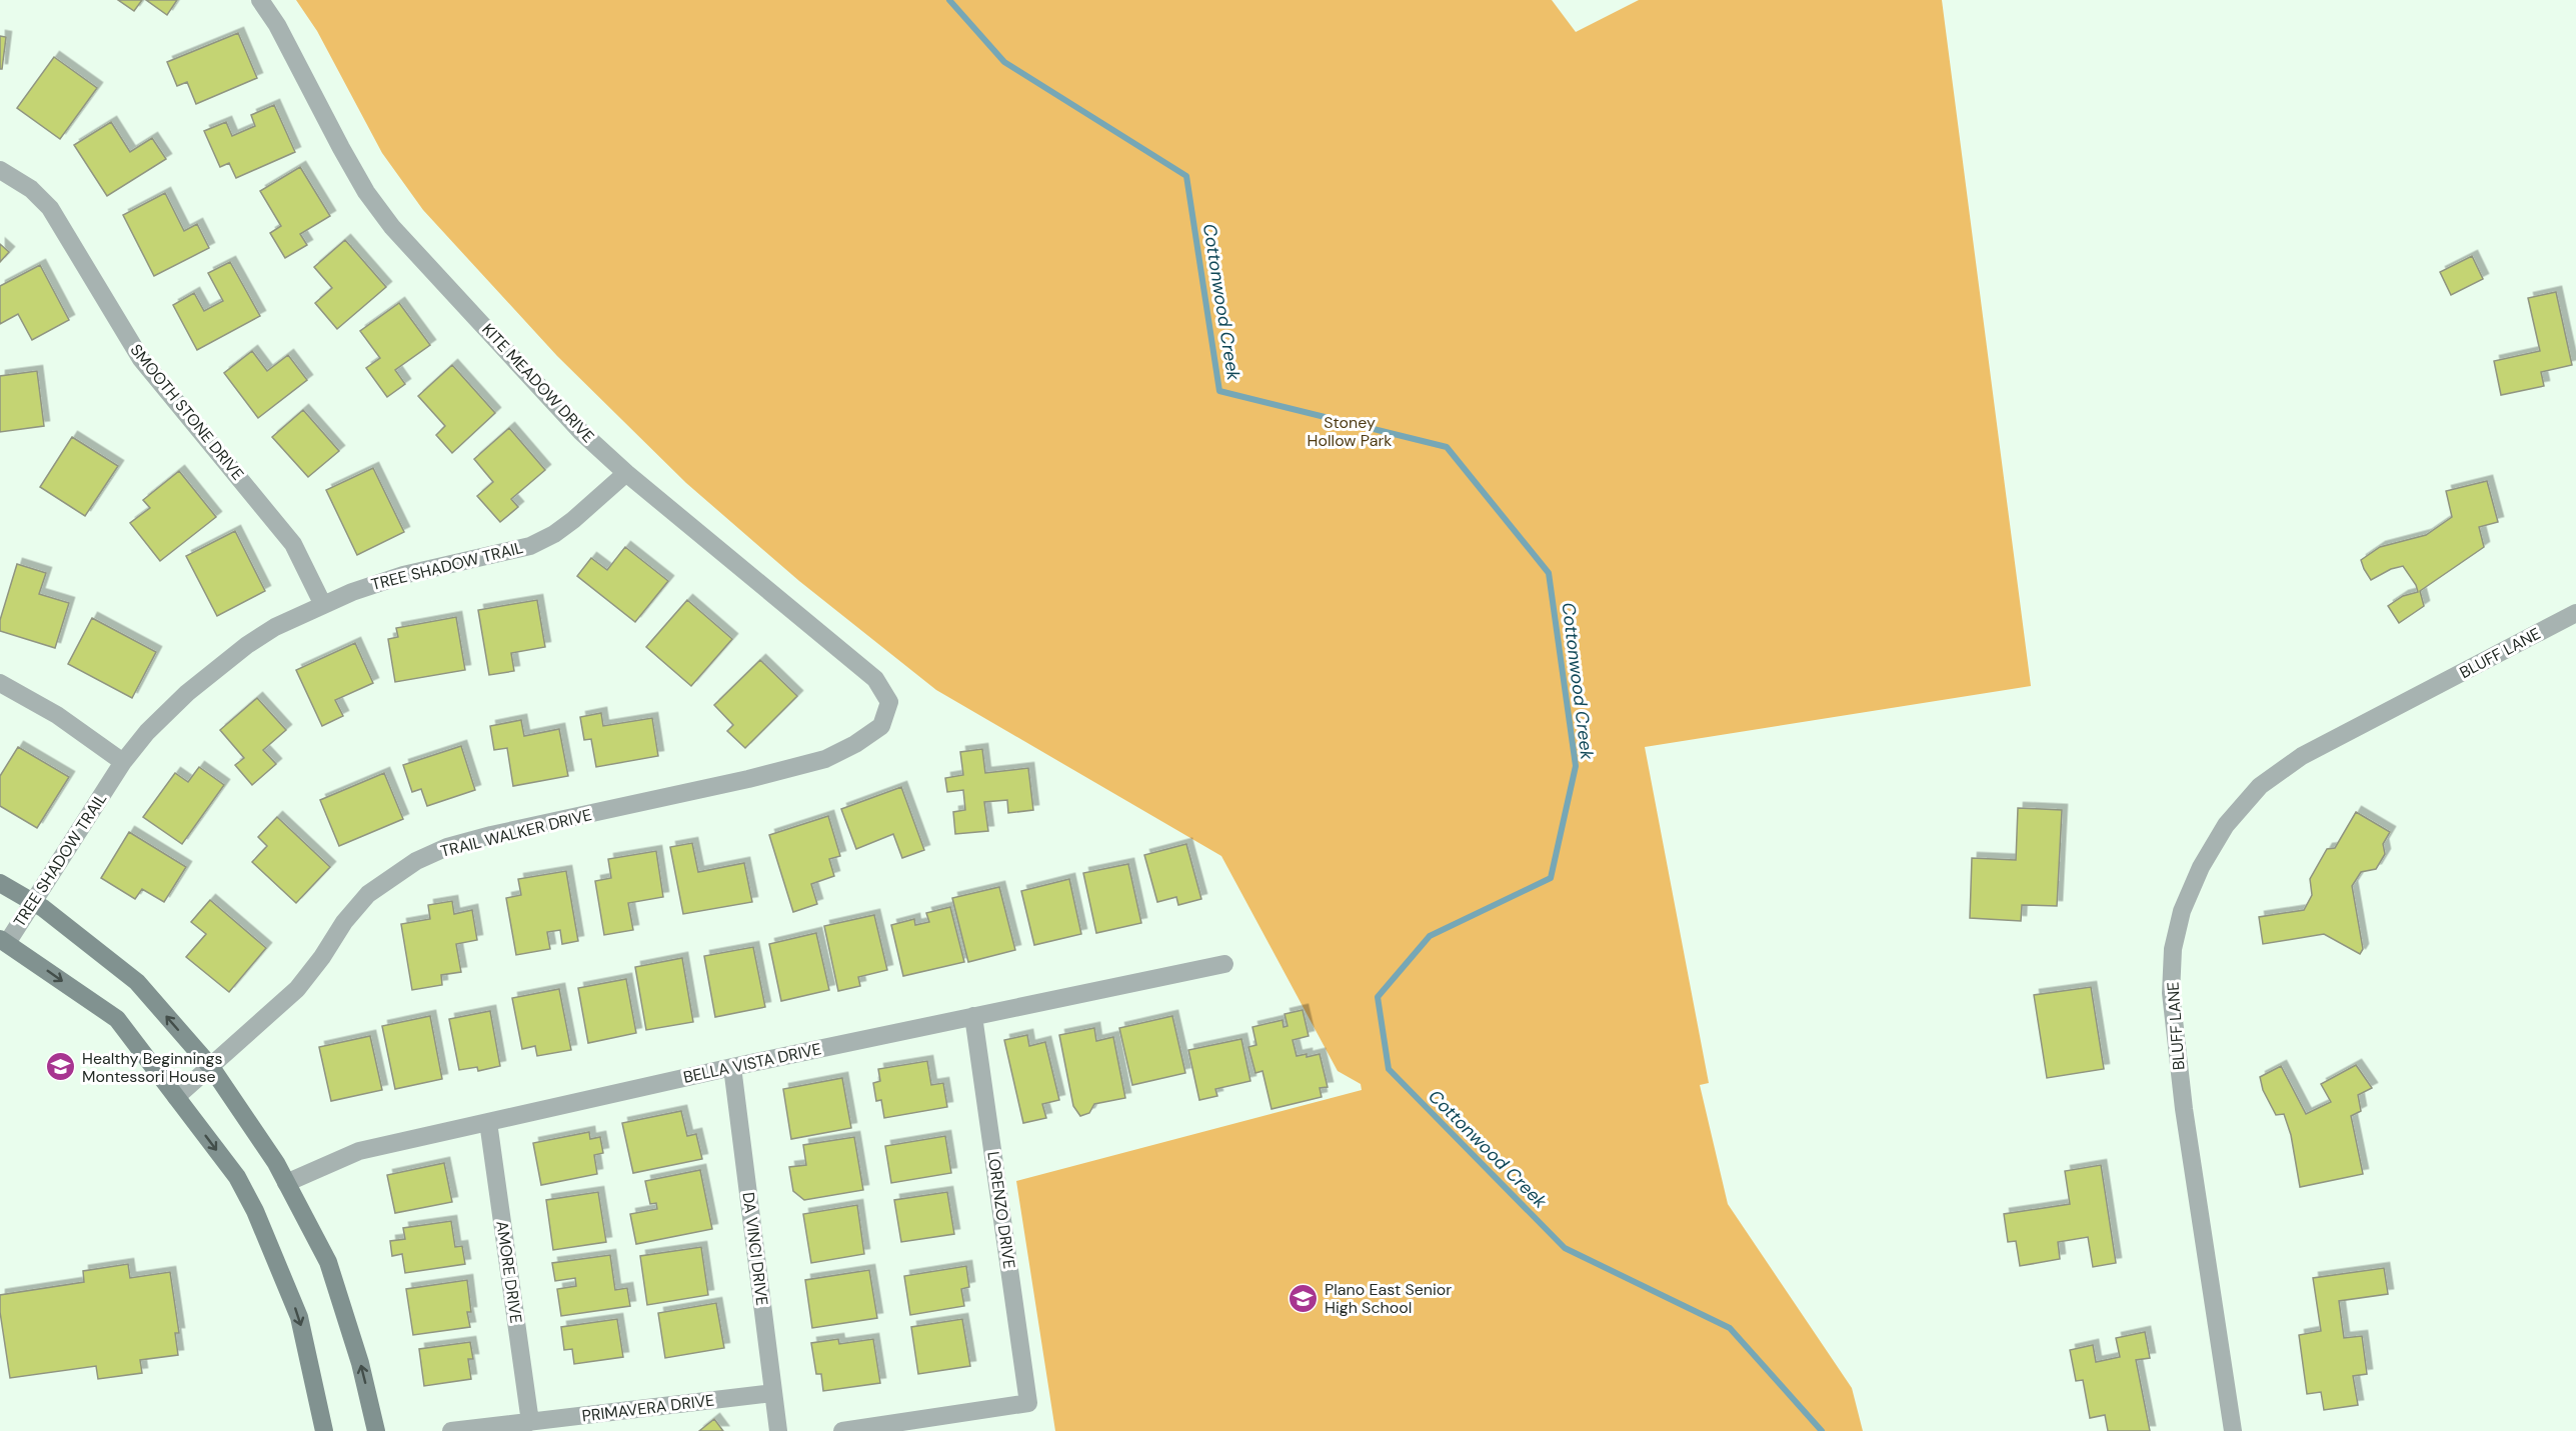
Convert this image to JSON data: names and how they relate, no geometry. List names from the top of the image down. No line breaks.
{"streets":{"street":["KITE MEADOW DRIVE","SMOOTH STONE DRIVE","TREE SHADOW TRAIL","BLUFF LANE","TRAIL WALKER DRIVE","BELLA VISTA DRIVE","LORENZO DRIVE","DA VINCI DRIVE","AMORE DRIVE","PRIMAVERA DRIVE"]},"crossings":[["KITE MEADOW DRIVE","TREE SHADOW TRAIL"],["KITE MEADOW DRIVE","TRAIL WALKER DRIVE"],["SMOOTH STONE DRIVE","TREE SHADOW TRAIL"],["BELLA VISTA DRIVE","LORENZO DRIVE"],["BELLA VISTA DRIVE","DA VINCI DRIVE"],["BELLA VISTA DRIVE","AMORE DRIVE"],["DA VINCI DRIVE","PRIMAVERA DRIVE"],["AMORE DRIVE","PRIMAVERA DRIVE"]],"water":["Cottonwood Creek"],"parks":["Stoney Hollow Park"],"places":{"school or university":["Healthy Beginnings Montessori House","Plano East Senior High School"]}}
